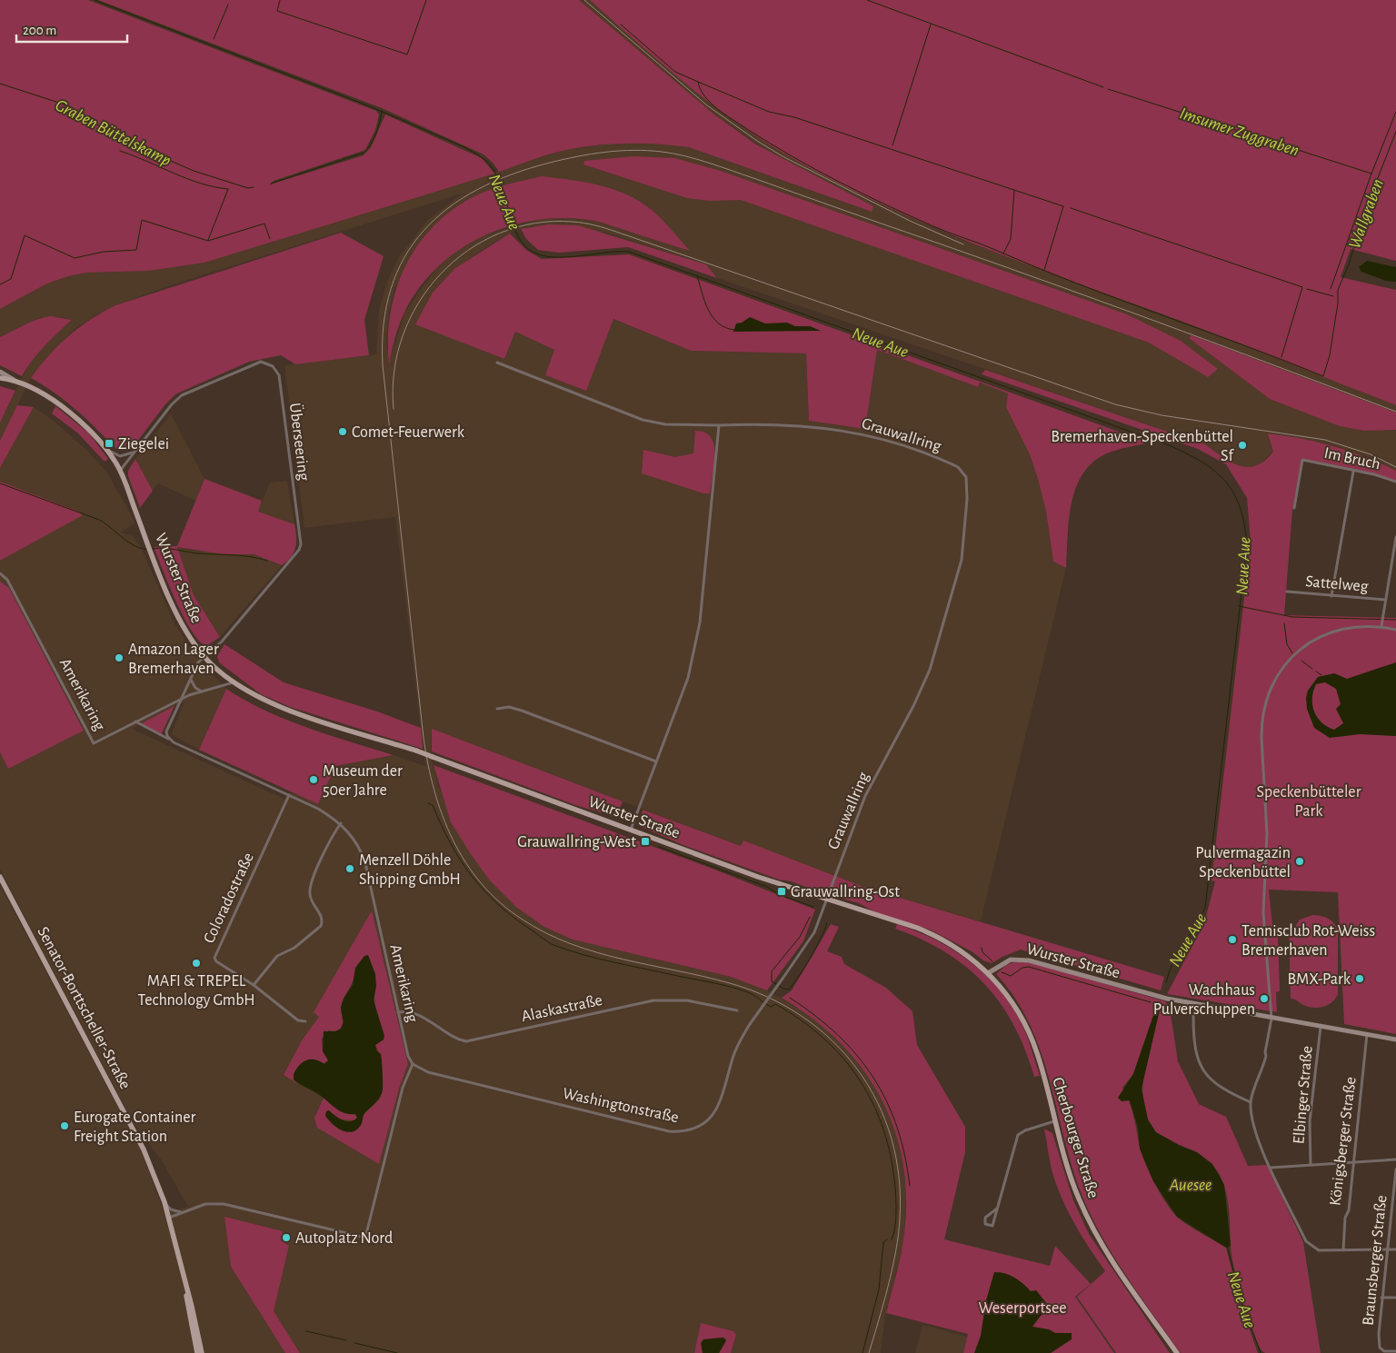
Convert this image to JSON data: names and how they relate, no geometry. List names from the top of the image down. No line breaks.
{"streets":{"main road":["Wurster Straße","Senator-Borttscheller-Straße","Cherbourger Straße"],"street":["Grauwallring","Überseering","Im Bruch","Sattelweg","Amerikaring","Coloradostraße","Alaskastraße","Elbinger Straße","Washingtonstraße","Königsberger Straße","Braunsberger Straße"]},"crossings":[["Grauwallring","Wurster Straße"],["Grauwallring","Washingtonstraße"],["Überseering","Wurster Straße"],["Wurster Straße","Amerikaring"],["Wurster Straße","Elbinger Straße"],["Wurster Straße","Washingtonstraße"],["Wurster Straße","Cherbourger Straße"],["Wurster Straße","Königsberger Straße"],["Amerikaring","Coloradostraße"],["Amerikaring","Alaskastraße"],["Amerikaring","Washingtonstraße"]],"water":["Imsumer Zuggraben","Graben Büttelskamp","Neue Aue","Wallgraben","Auesee"],"parks":["Speckenbütteler Park","Weserportsee"],"places":{"other":["Comet-Feuerwerk","Bremerhaven-Speckenbüttel Sf","Amazon Lager Bremerhaven","Museum der 50er Jahre","Pulvermagazin Speckenbüttel","Menzell Döhle Shipping GmbH","Tennisclub Rot-Weiss Bremerhaven","MAFI & TREPEL Technology GmbH","BMX-Park","Wachhaus Pulverschuppen","Eurogate Container Freight Station","Autoplatz Nord"],"transit":["Ziegelei","Grauwallring-West","Grauwallring-Ost"]},"scale_bar":"200 m"}
